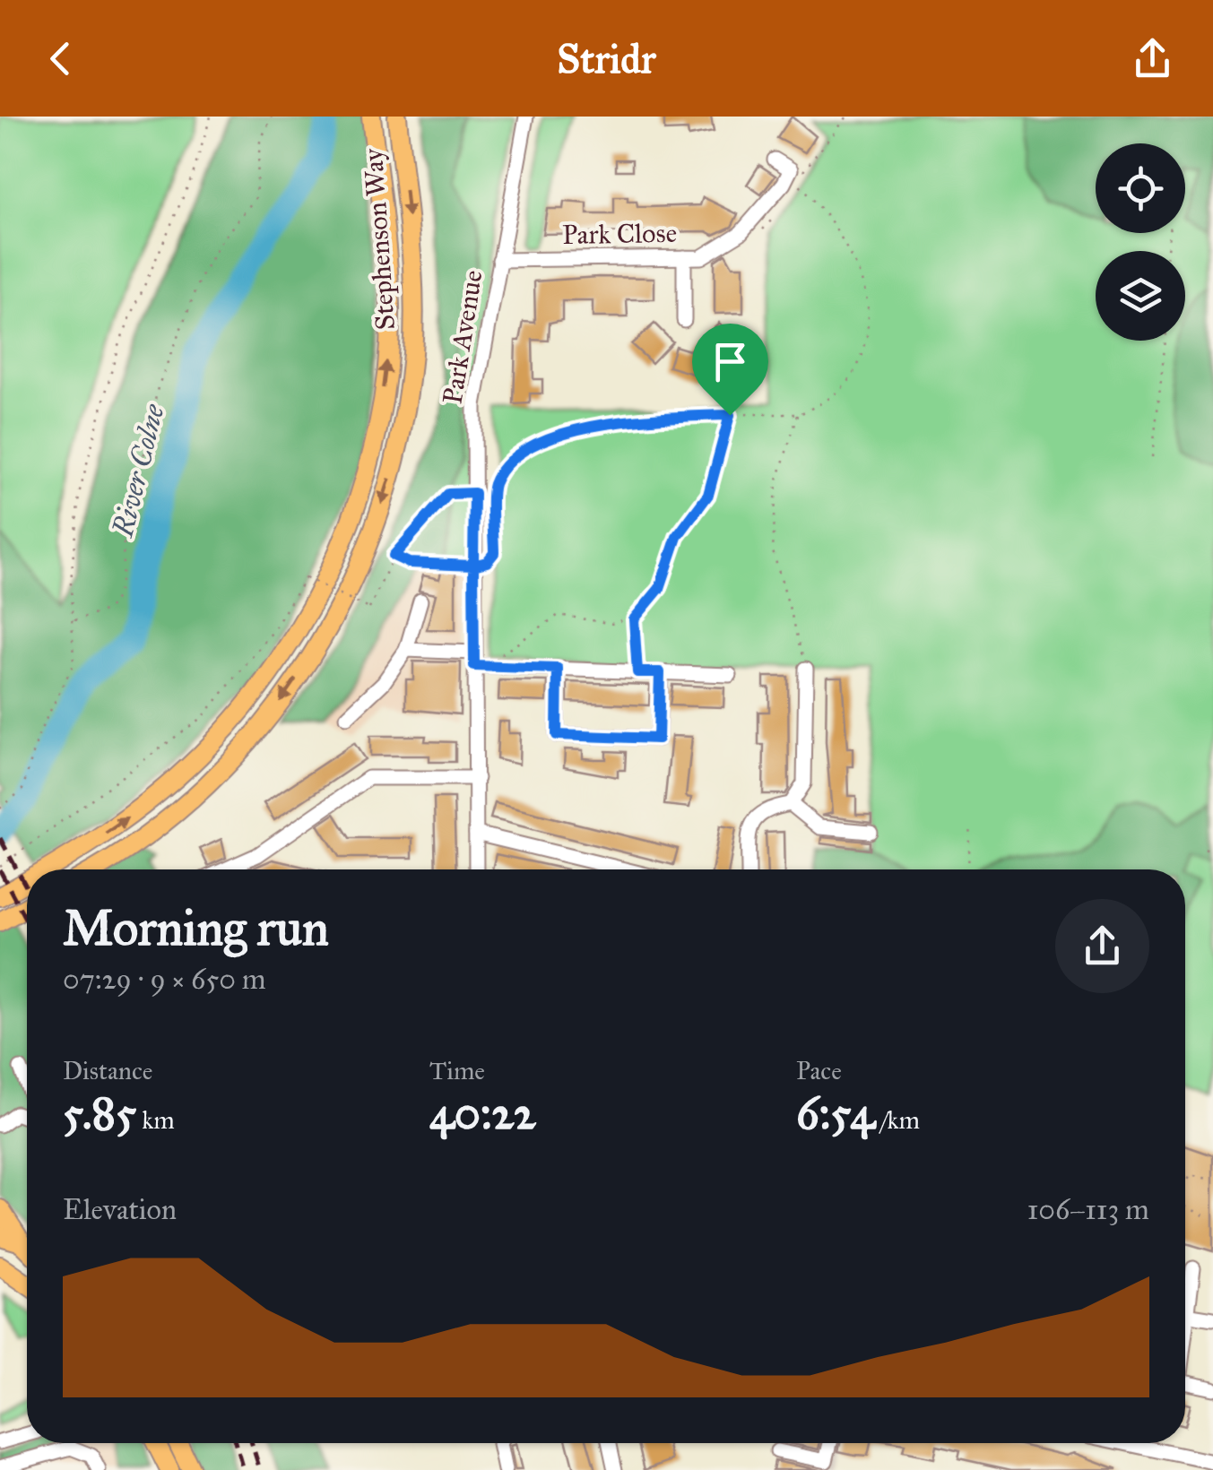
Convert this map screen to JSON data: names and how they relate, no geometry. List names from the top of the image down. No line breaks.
{"streets":{"main road":["Stephenson Way"],"street":["Park Close","Park Avenue"]},"crossings":[["Park Close","Park Avenue"]],"water":["River Colne"],"page":{"header":"Stridr","heading":["Morning run","07:29 · 9 × 650 m"],"stats":[["Distance","5.85 km"],["Time","40:22"],["Pace","6:54 /km"]],"chart":["Elevation","106–113 m"]}}
